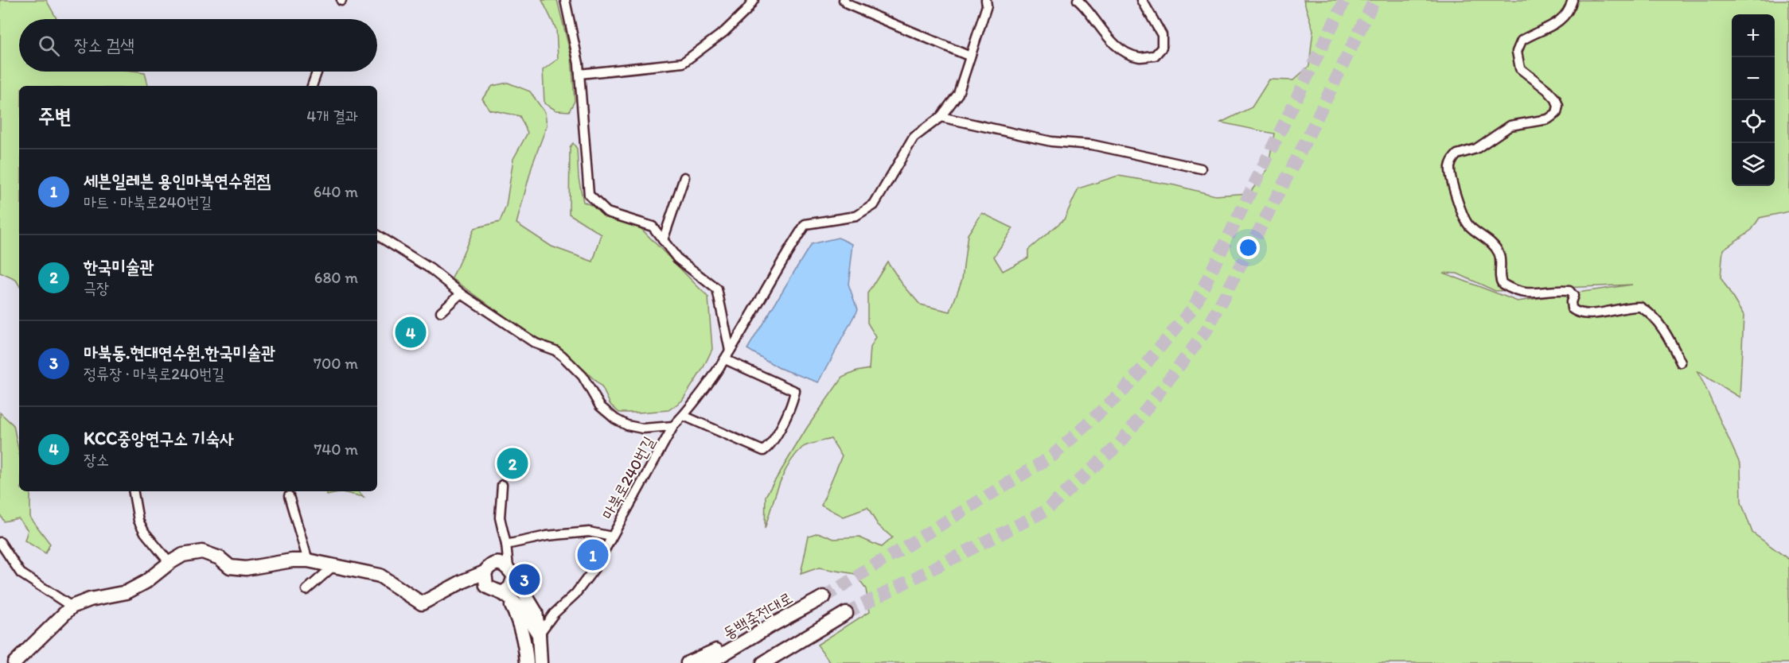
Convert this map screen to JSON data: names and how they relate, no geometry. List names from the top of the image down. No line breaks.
{"streets":{"street":["마북로240번길","동백죽전대로"]},"page":{"map_buttons":["+","−"],"search":"장소 검색","heading":["주변","4개 결과"],"list":[{"mark":"1","name":"세븐일레븐 용인마북연수원점","note":"마트 · 마북로240번길","value":"640 m"},{"mark":"2","name":"한국미술관","note":"극장","value":"680 m"},{"mark":"3","name":"마북동.현대연수원.한국미술관","note":"정류장 · 마북로240번길","value":"700 m"},{"mark":"4","name":"KCC중앙연구소 기숙사","note":"장소","value":"740 m"}],"pins":["4","2","1","3"]}}
